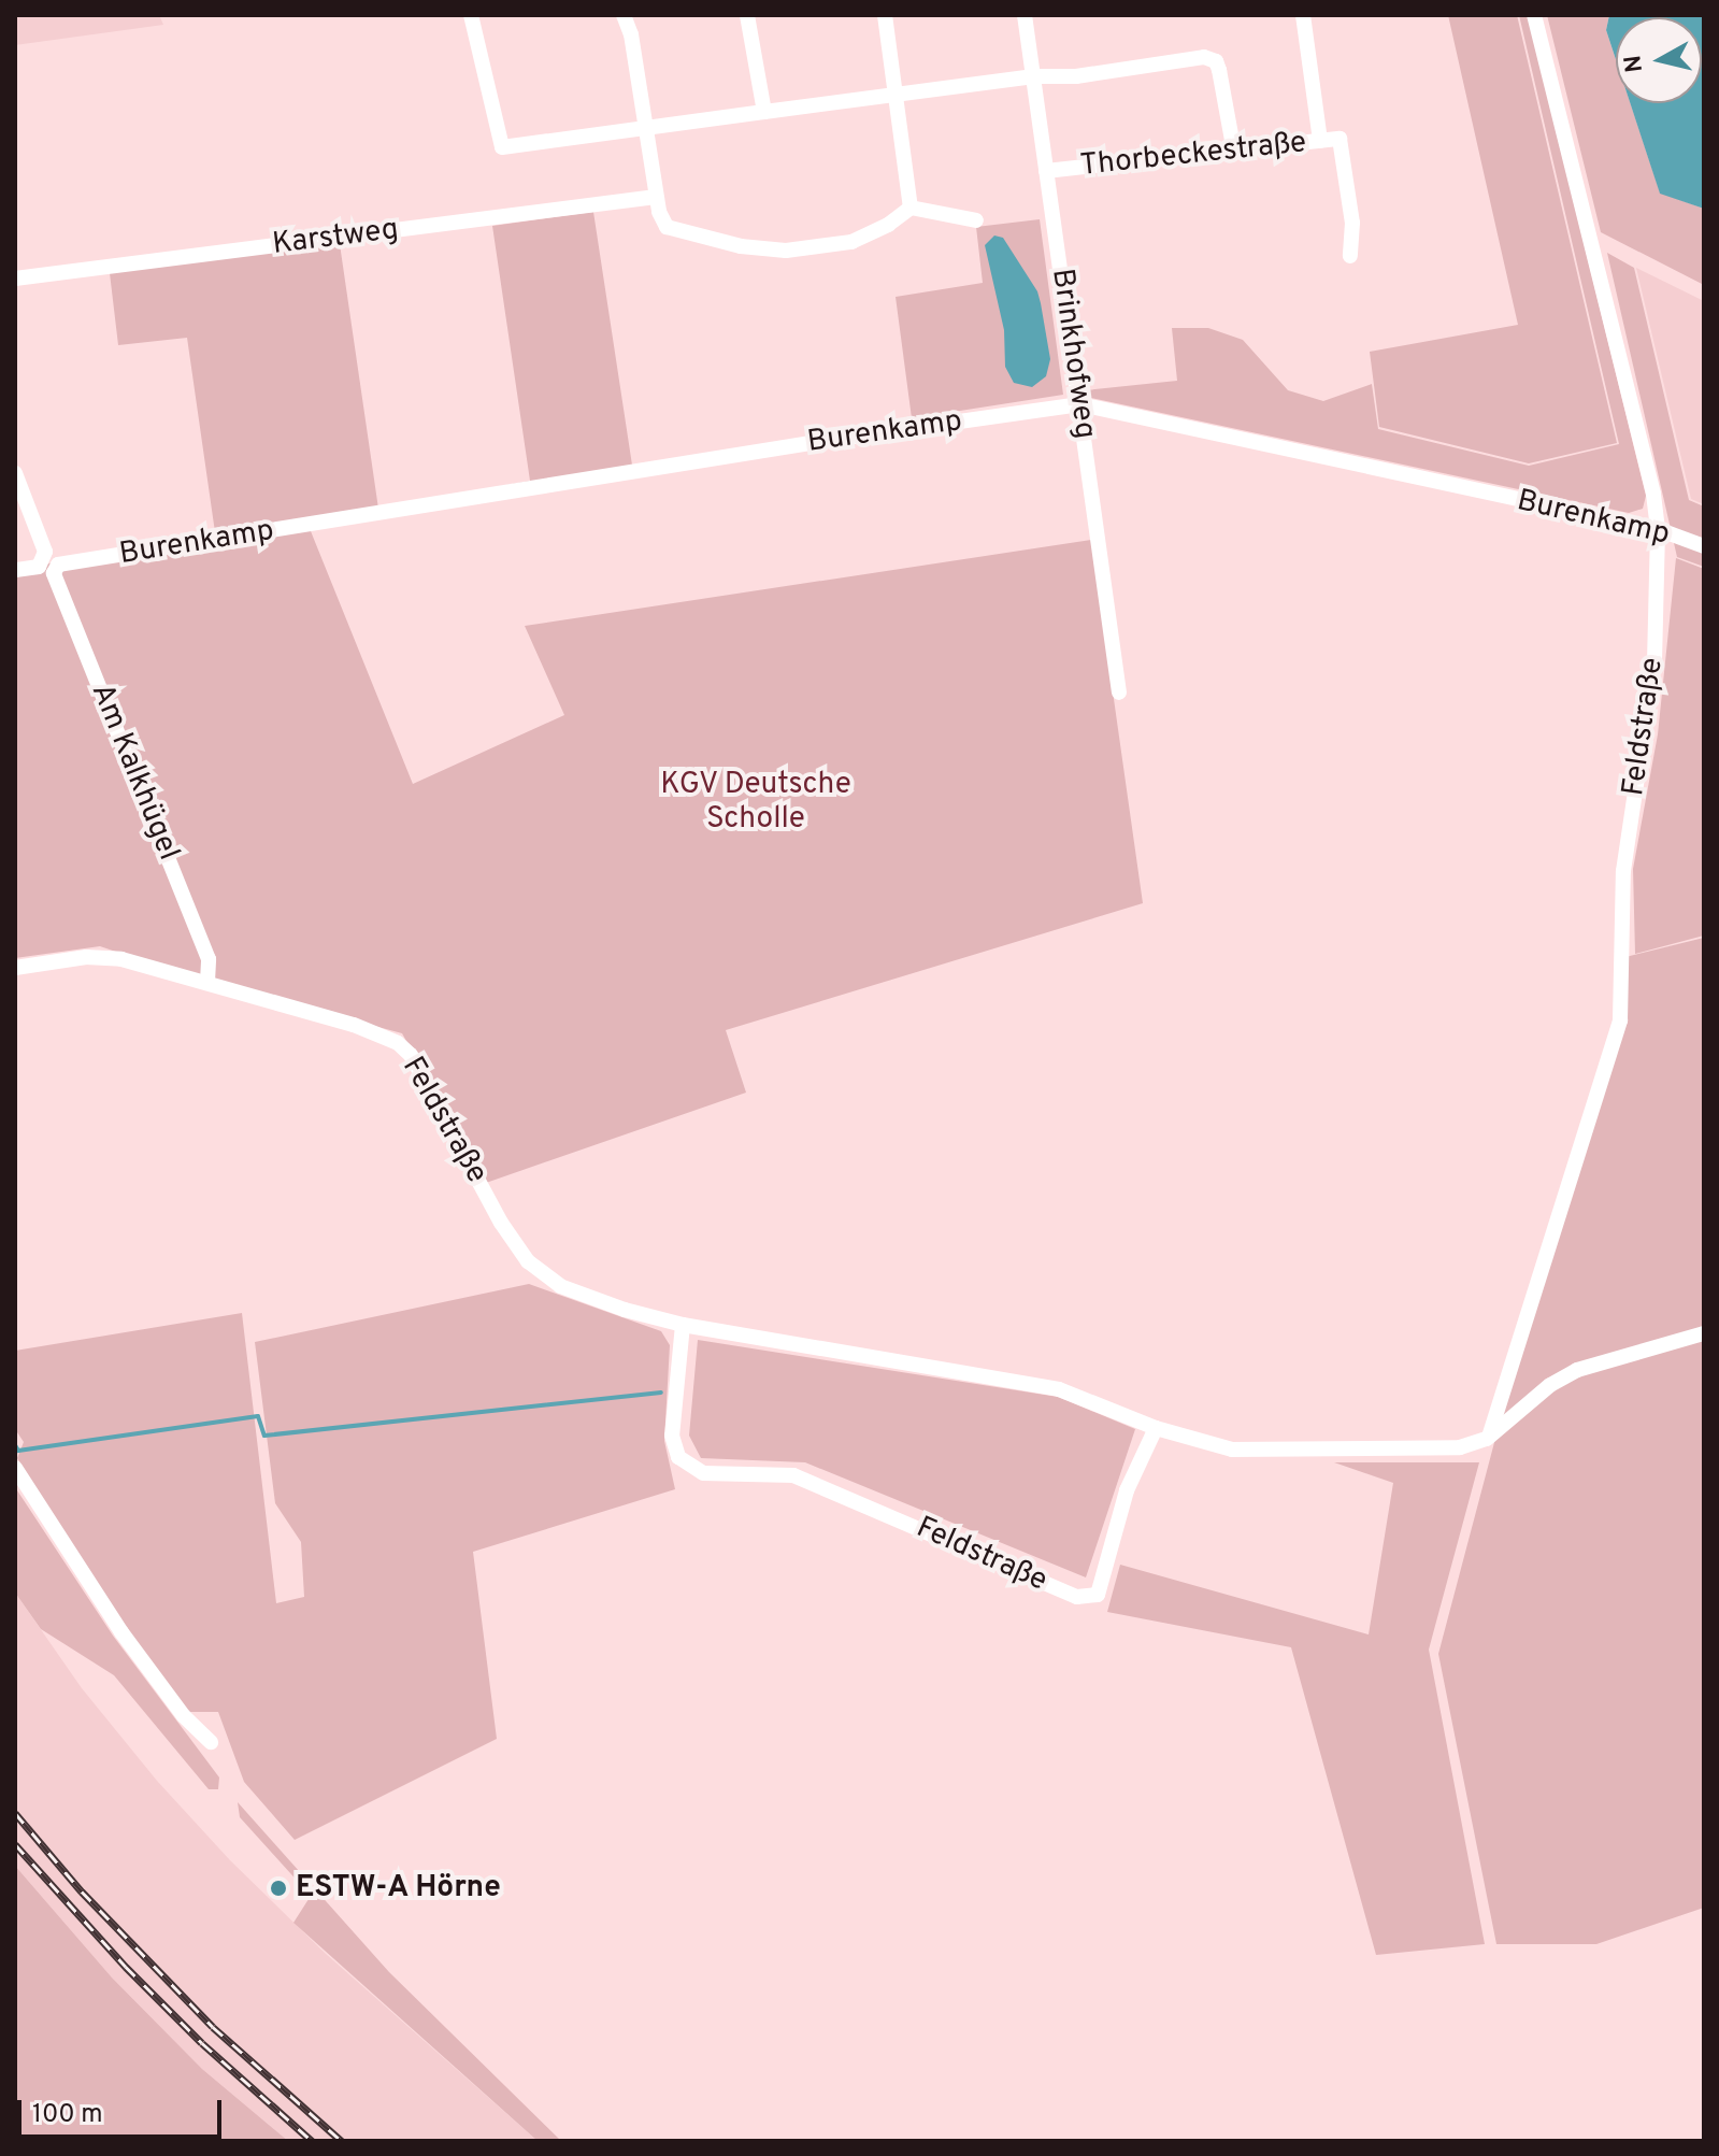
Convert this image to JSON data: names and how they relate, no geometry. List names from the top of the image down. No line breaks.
{"streets":{"street":["Thorbeckestraße","Karstweg","Brinkhofweg","Burenkamp","Feldstraße","Am Kalkhügel"]},"crossings":[["Thorbeckestraße","Brinkhofweg"],["Brinkhofweg","Burenkamp"],["Burenkamp","Feldstraße"],["Burenkamp","Am Kalkhügel"],["Feldstraße","Am Kalkhügel"]],"parks":["KGV Deutsche Scholle"],"places":["ESTW-A Hörne"],"scale_bar":"100 m","north":"left"}
